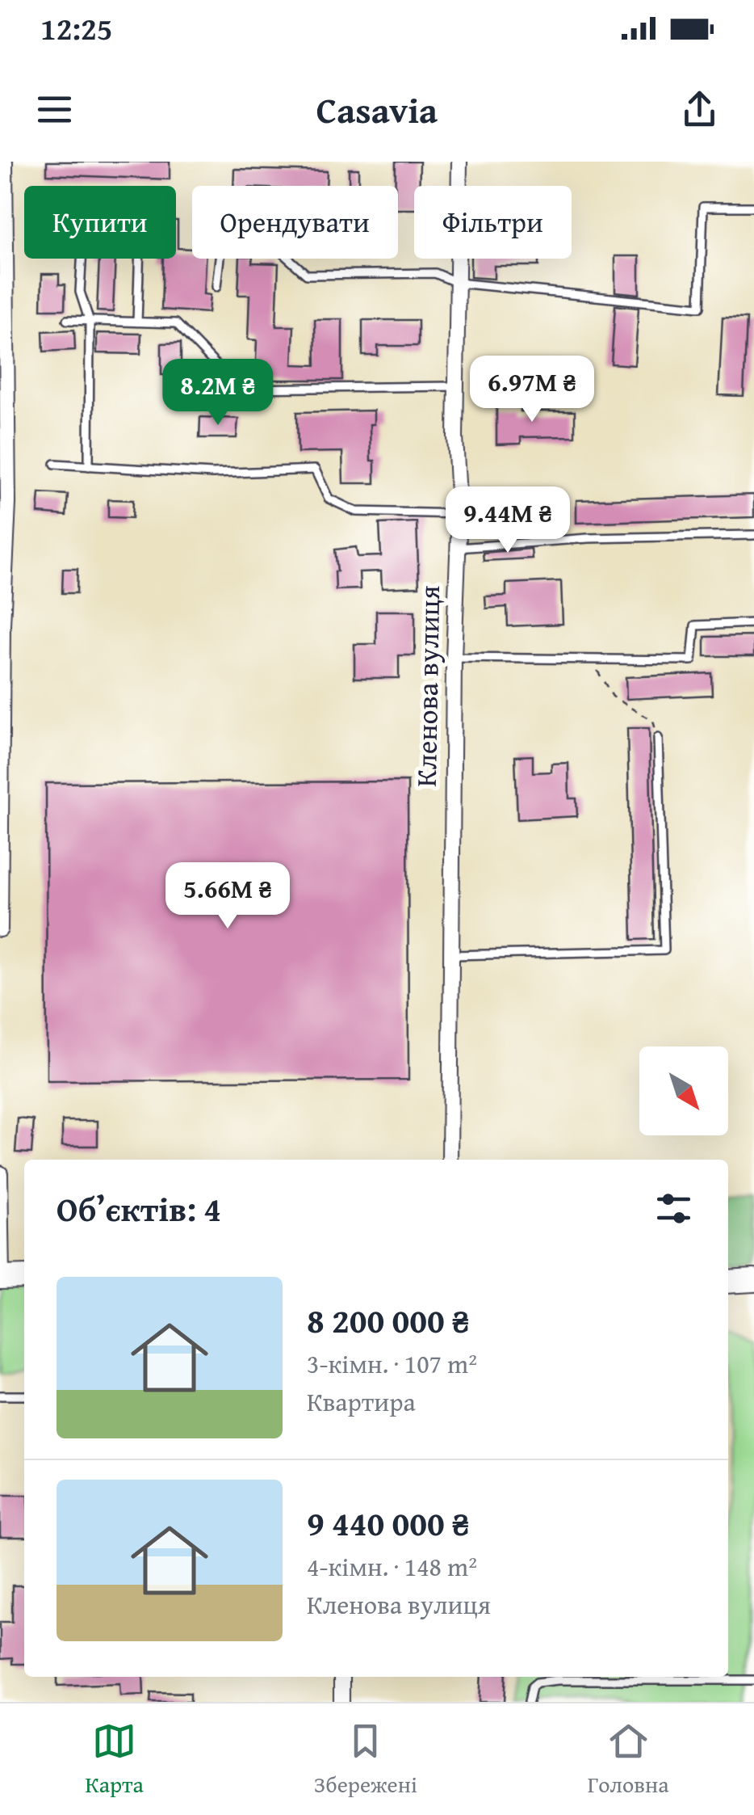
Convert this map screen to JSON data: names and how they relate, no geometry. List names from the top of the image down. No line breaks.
{"streets":{"street":["Кленова вулиця"]},"north":"bottom right","page":{"status":"12:25","header":"Casavia","chip":["Купити","Орендувати","Фільтри"],"price":["6.97M ₴","8.2M ₴","9.44M ₴","5.66M ₴"],"heading":"Об’єктів: 4","list":[{"name":"8 200 000 ₴","note":"3-кімн. · 107 m² · Квартира"},{"name":"9 440 000 ₴","note":"4-кімн. · 148 m² · Кленова вулиця"}],"tabs":["Карта","Збережені","Головна"]}}
